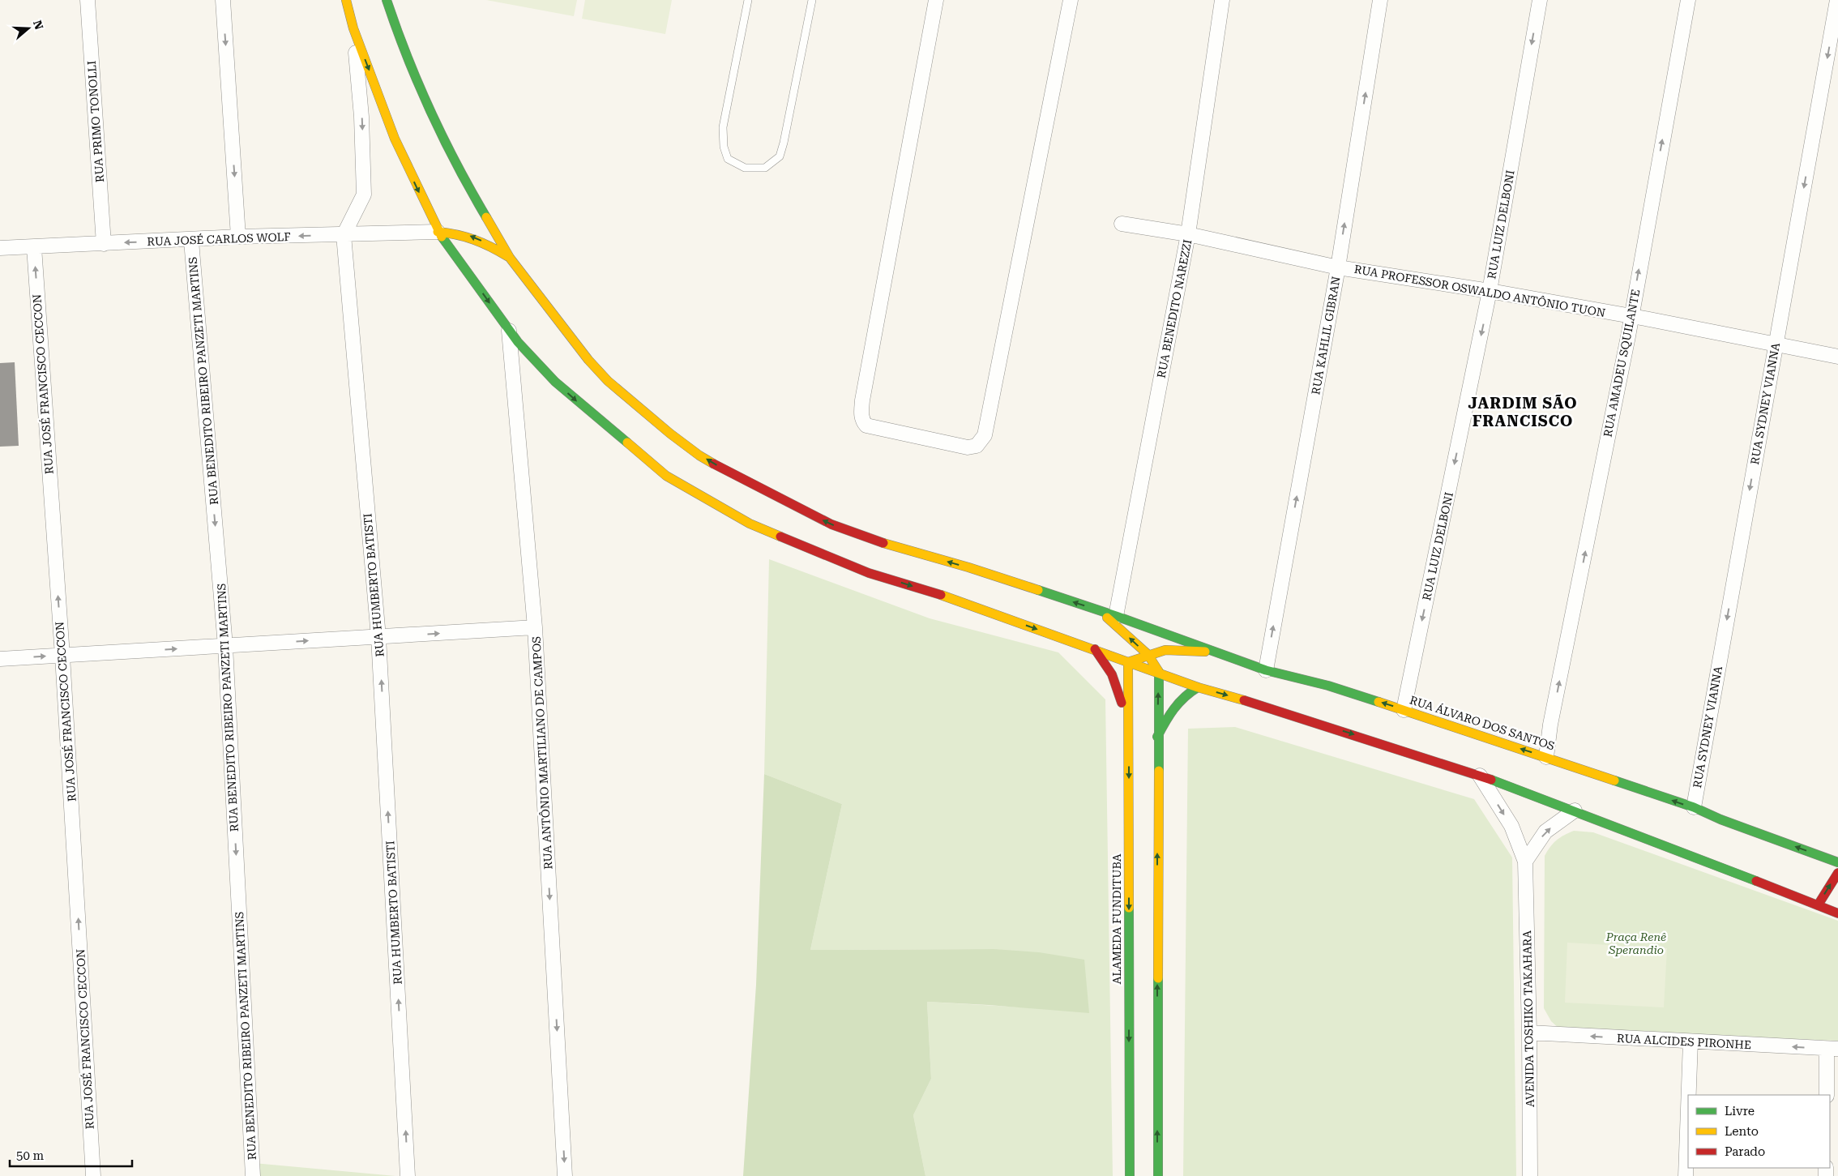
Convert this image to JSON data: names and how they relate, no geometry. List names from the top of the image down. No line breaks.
{"streets":{"main road":["RUA ÁLVARO DOS SANTOS","ALAMEDA FUNDITUBA"],"street":["RUA PRIMO TONOLLI","RUA LUIZ DELBONI","RUA JOSÉ CARLOS WOLF","RUA PROFESSOR OSWALDO ANTÔNIO TUON","RUA BENEDITO NAREZZI","RUA KAHLIL GIBRAN","RUA AMADEU SQUILANTE","RUA BENEDITO RIBEIRO PANZETI MARTINS","RUA JOSÉ FRANCISCO CECCON","RUA SYDNEY VIANNA","RUA HUMBERTO BATISTI","RUA ANTÔNIO MARTILIANO DE CAMPOS","AVENIDA TOSHIKO TAKAHARA","RUA ALCIDES PIRONHE"]},"crossings":[["RUA PRIMO TONOLLI","RUA JOSÉ CARLOS WOLF"],["RUA LUIZ DELBONI","RUA PROFESSOR OSWALDO ANTÔNIO TUON"],["RUA LUIZ DELBONI","RUA ÁLVARO DOS SANTOS"],["RUA JOSÉ CARLOS WOLF","RUA BENEDITO RIBEIRO PANZETI MARTINS"],["RUA JOSÉ CARLOS WOLF","RUA JOSÉ FRANCISCO CECCON"],["RUA JOSÉ CARLOS WOLF","RUA HUMBERTO BATISTI"],["RUA PROFESSOR OSWALDO ANTÔNIO TUON","RUA BENEDITO NAREZZI"],["RUA PROFESSOR OSWALDO ANTÔNIO TUON","RUA KAHLIL GIBRAN"],["RUA PROFESSOR OSWALDO ANTÔNIO TUON","RUA AMADEU SQUILANTE"],["RUA PROFESSOR OSWALDO ANTÔNIO TUON","RUA SYDNEY VIANNA"],["RUA BENEDITO NAREZZI","RUA ÁLVARO DOS SANTOS"],["RUA KAHLIL GIBRAN","RUA ÁLVARO DOS SANTOS"],["RUA AMADEU SQUILANTE","RUA ÁLVARO DOS SANTOS"],["RUA SYDNEY VIANNA","RUA ÁLVARO DOS SANTOS"],["AVENIDA TOSHIKO TAKAHARA","RUA ALCIDES PIRONHE"]],"one_way":["RUA LUIZ DELBONI","RUA JOSÉ CARLOS WOLF","RUA KAHLIL GIBRAN","RUA AMADEU SQUILANTE","RUA BENEDITO RIBEIRO PANZETI MARTINS","RUA JOSÉ FRANCISCO CECCON","RUA SYDNEY VIANNA","RUA HUMBERTO BATISTI","RUA ANTÔNIO MARTILIANO DE CAMPOS","RUA ALCIDES PIRONHE"],"districts":["JARDIM SÃO FRANCISCO"],"parks":["Praça Renê Sperandio"],"legend":["Livre","Lento","Parado"],"scale_bar":"50 m","north":"right"}
